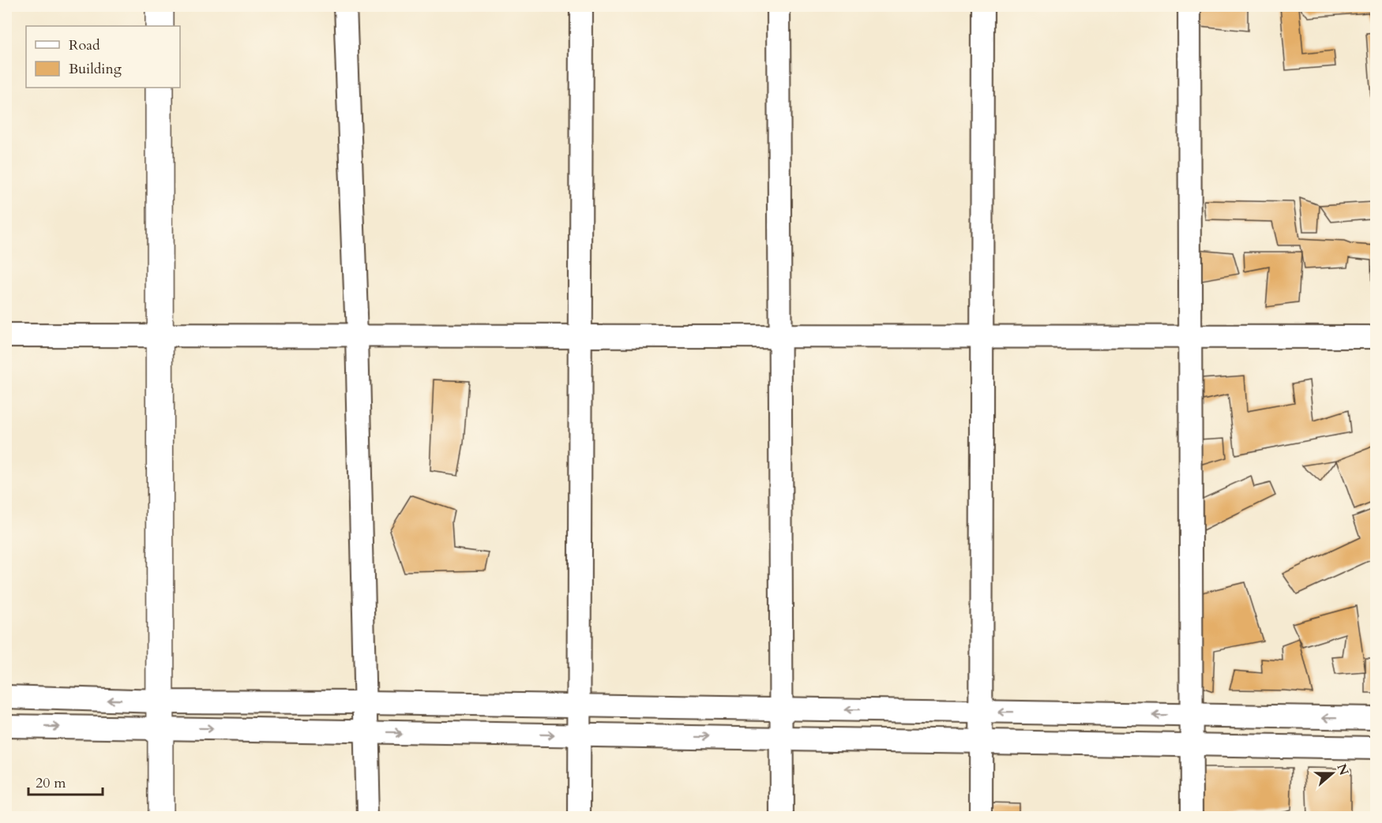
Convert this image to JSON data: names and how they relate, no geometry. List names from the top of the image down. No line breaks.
{"legend":["Road","Building"],"scale_bar":"20 m","north":"right"}
